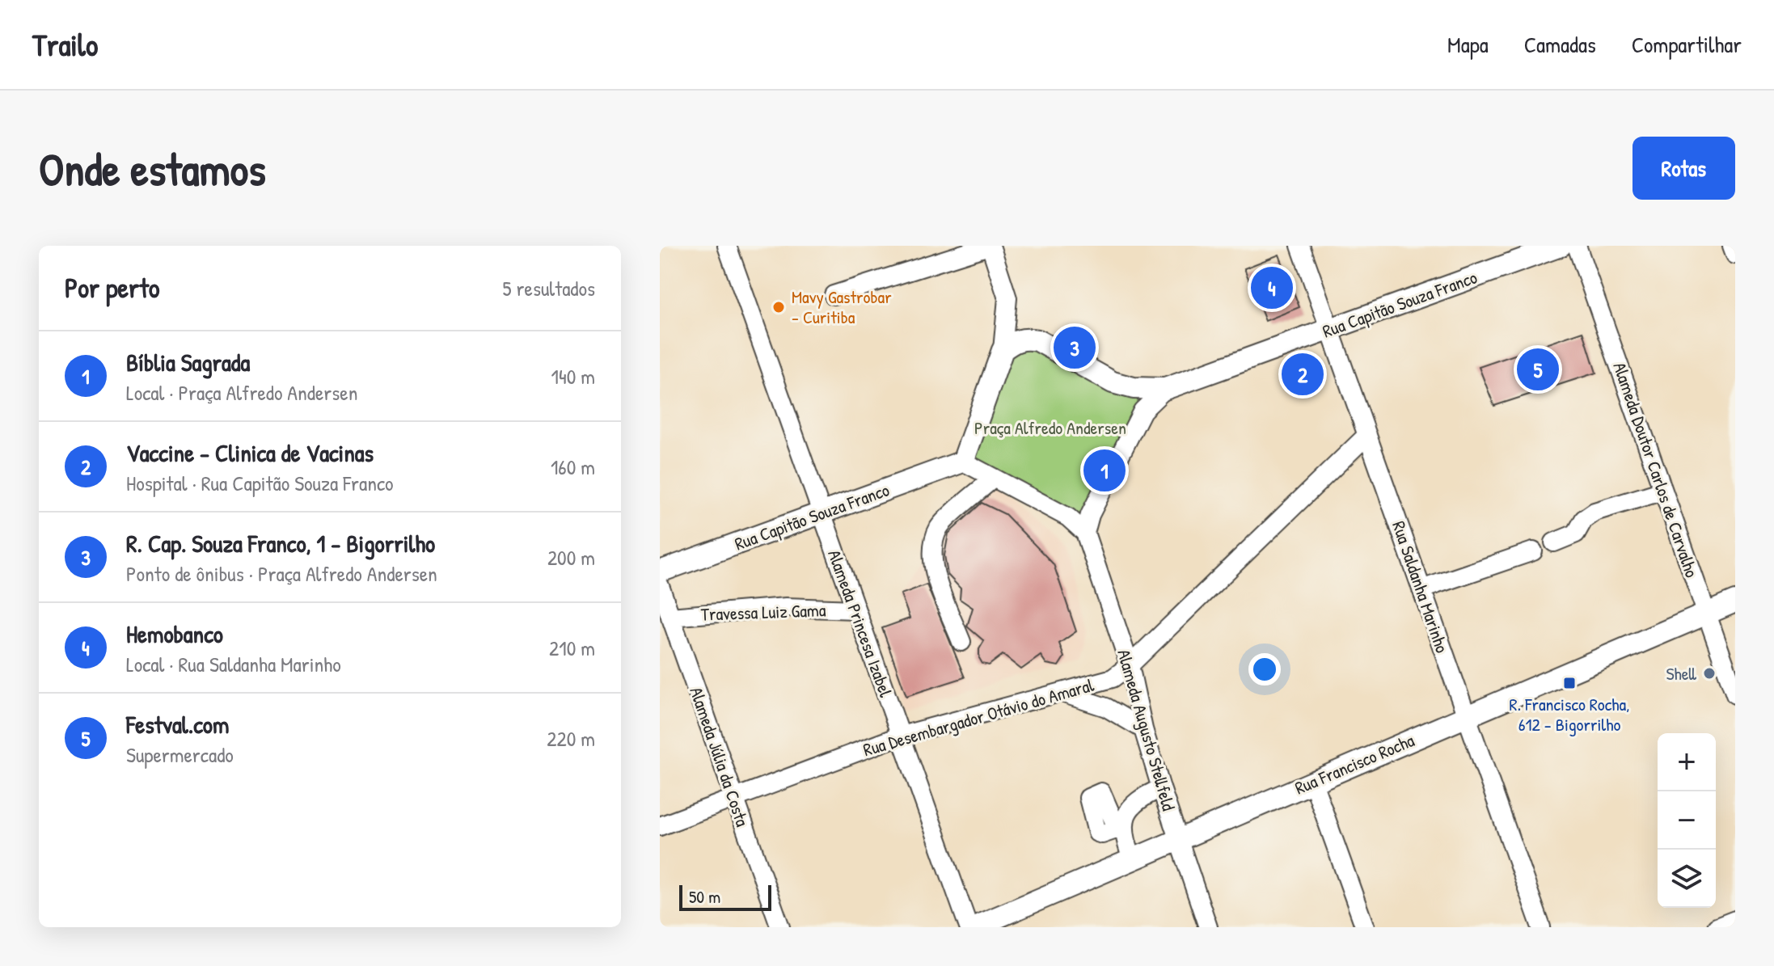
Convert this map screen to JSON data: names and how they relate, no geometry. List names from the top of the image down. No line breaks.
{"streets":{"main road":["Rua Capitão Souza Franco","Rua Francisco Rocha"],"street":["Alameda Doutor Carlos de Carvalho","Rua Saldanha Marinho","Travessa Luiz Gama","Alameda Princesa Izabel","Rua Desembargador Otávio do Amaral","Alameda Augusto Stellfeld","Alameda Júlia da Costa"]},"crossings":[["Rua Capitão Souza Franco","Rua Saldanha Marinho"],["Rua Capitão Souza Franco","Alameda Princesa Izabel"],["Alameda Doutor Carlos de Carvalho","Rua Francisco Rocha"],["Rua Saldanha Marinho","Rua Desembargador Otávio do Amaral"],["Rua Saldanha Marinho","Rua Francisco Rocha"],["Travessa Luiz Gama","Alameda Princesa Izabel"],["Travessa Luiz Gama","Alameda Júlia da Costa"],["Alameda Princesa Izabel","Rua Desembargador Otávio do Amaral"],["Rua Desembargador Otávio do Amaral","Alameda Augusto Stellfeld"],["Rua Desembargador Otávio do Amaral","Alameda Júlia da Costa"],["Alameda Augusto Stellfeld","Rua Francisco Rocha"]],"parks":["Praça Alfredo Andersen"],"places":{"other":["Mavy Gastrobar - Curitiba","Shell"],"transit":["R. Francisco Rocha, 612 - Bigorrilho"]},"scale_bar":"50 m","page":{"header":"Trailo","nav":["Mapa","Camadas","Compartilhar"],"buttons":"Rotas","title":"Onde estamos","heading":["Por perto","5 resultados"],"pins":["4","3","5","2","1"],"list":[{"mark":"1","name":"Bíblia Sagrada","note":"Local · Praça Alfredo Andersen","value":"140 m"},{"mark":"2","name":"Vaccine - Clinica de Vacinas","note":"Hospital · Rua Capitão Souza Franco","value":"160 m"},{"mark":"3","name":"R. Cap. Souza Franco, 1 - Bigorrilho","note":"Ponto de ônibus · Praça Alfredo Andersen","value":"200 m"},{"mark":"4","name":"Hemobanco","note":"Local · Rua Saldanha Marinho","value":"210 m"},{"mark":"5","name":"Festval.com","note":"Supermercado","value":"220 m"}],"map_buttons":["+","−"],"scale":"50 m"}}
